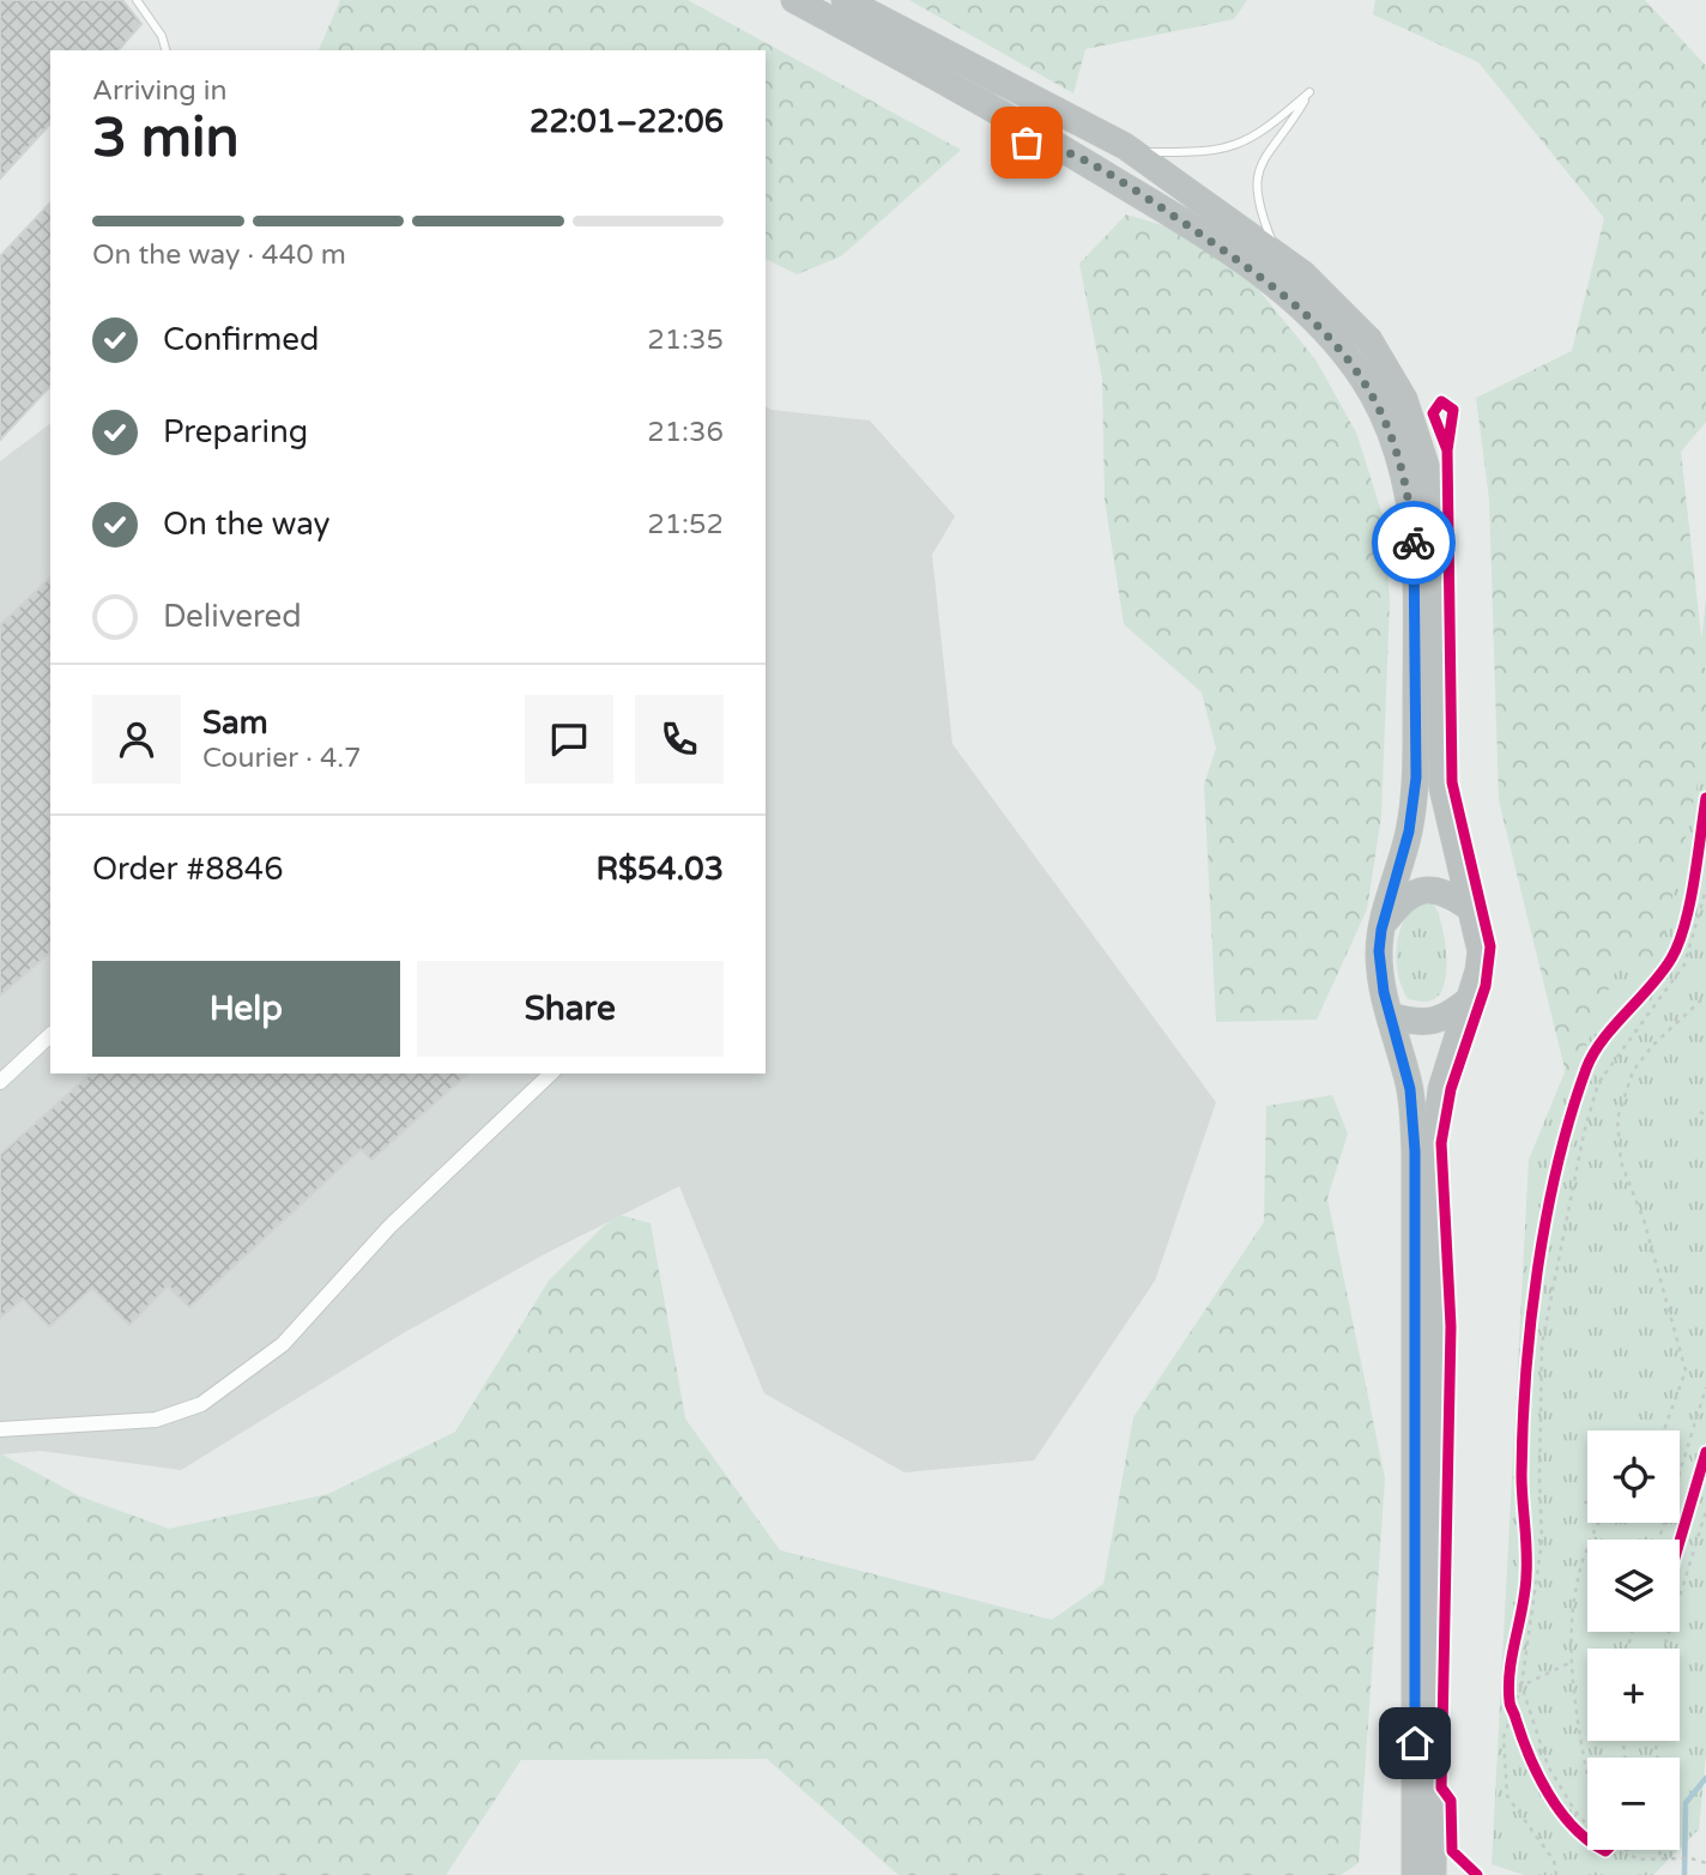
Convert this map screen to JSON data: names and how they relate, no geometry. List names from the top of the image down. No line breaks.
{"page":{"heading":["3 min","Arriving in","22:01–22:06"],"panel":["Sam","Courier · 4.7","Order #8846","R$54.03"],"bar":"On the way · 440 m","list":[["Confirmed","21:35"],["Preparing","21:36"],["On the way","21:52"],"Delivered"],"buttons":["Help","Share"],"map_buttons":["+","−"]}}
